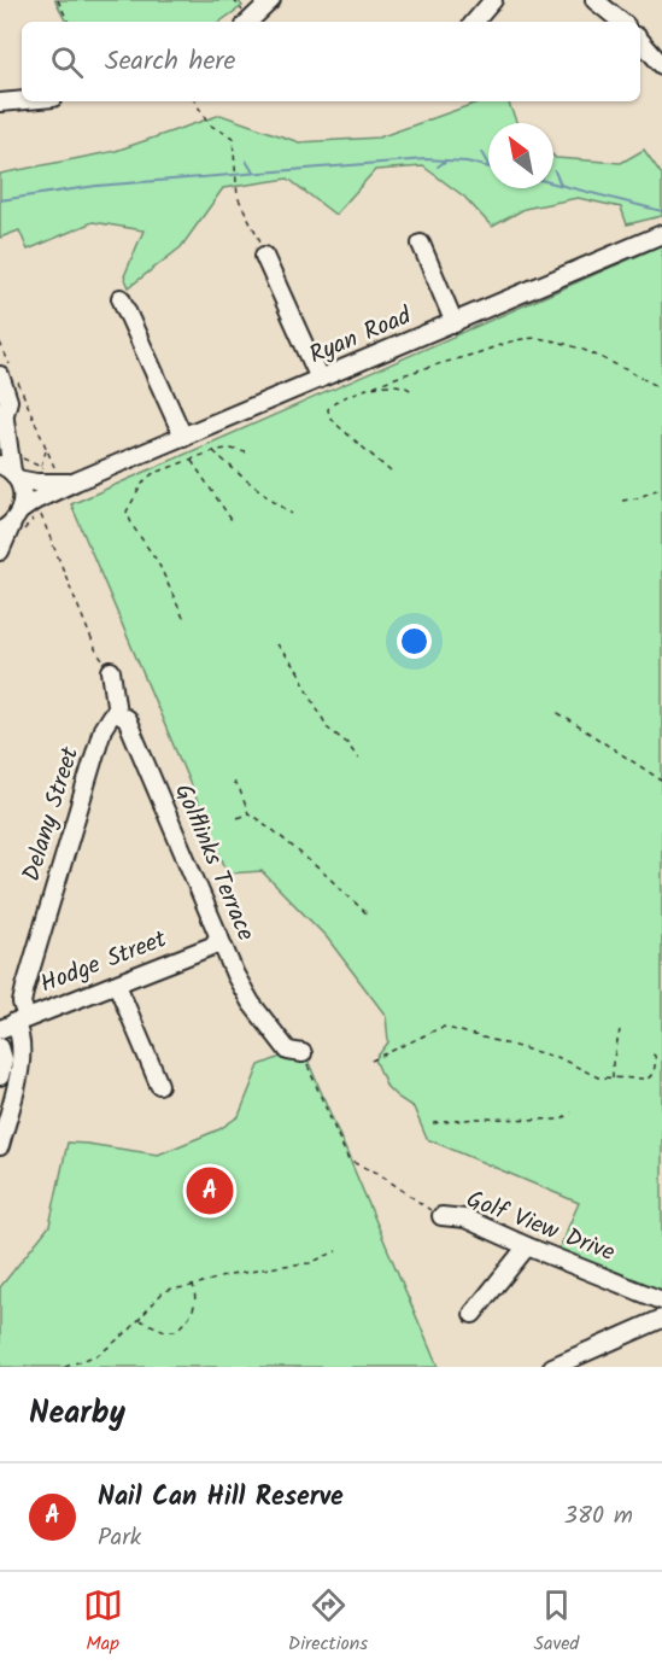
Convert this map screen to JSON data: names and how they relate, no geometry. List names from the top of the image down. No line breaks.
{"streets":{"street":["Ryan Road","Delany Street","Golflinks Terrace","Hodge Street","Golf View Drive"]},"crossings":[["Delany Street","Golflinks Terrace"],["Delany Street","Hodge Street"],["Golflinks Terrace","Hodge Street"]],"north":"top left","page":{"search":"Search here","pins":"A","heading":"Nearby","list":[{"mark":"A","name":"Nail Can Hill Reserve","note":"Park","value":"380 m"}],"nav":["Map","Directions","Saved"]}}
